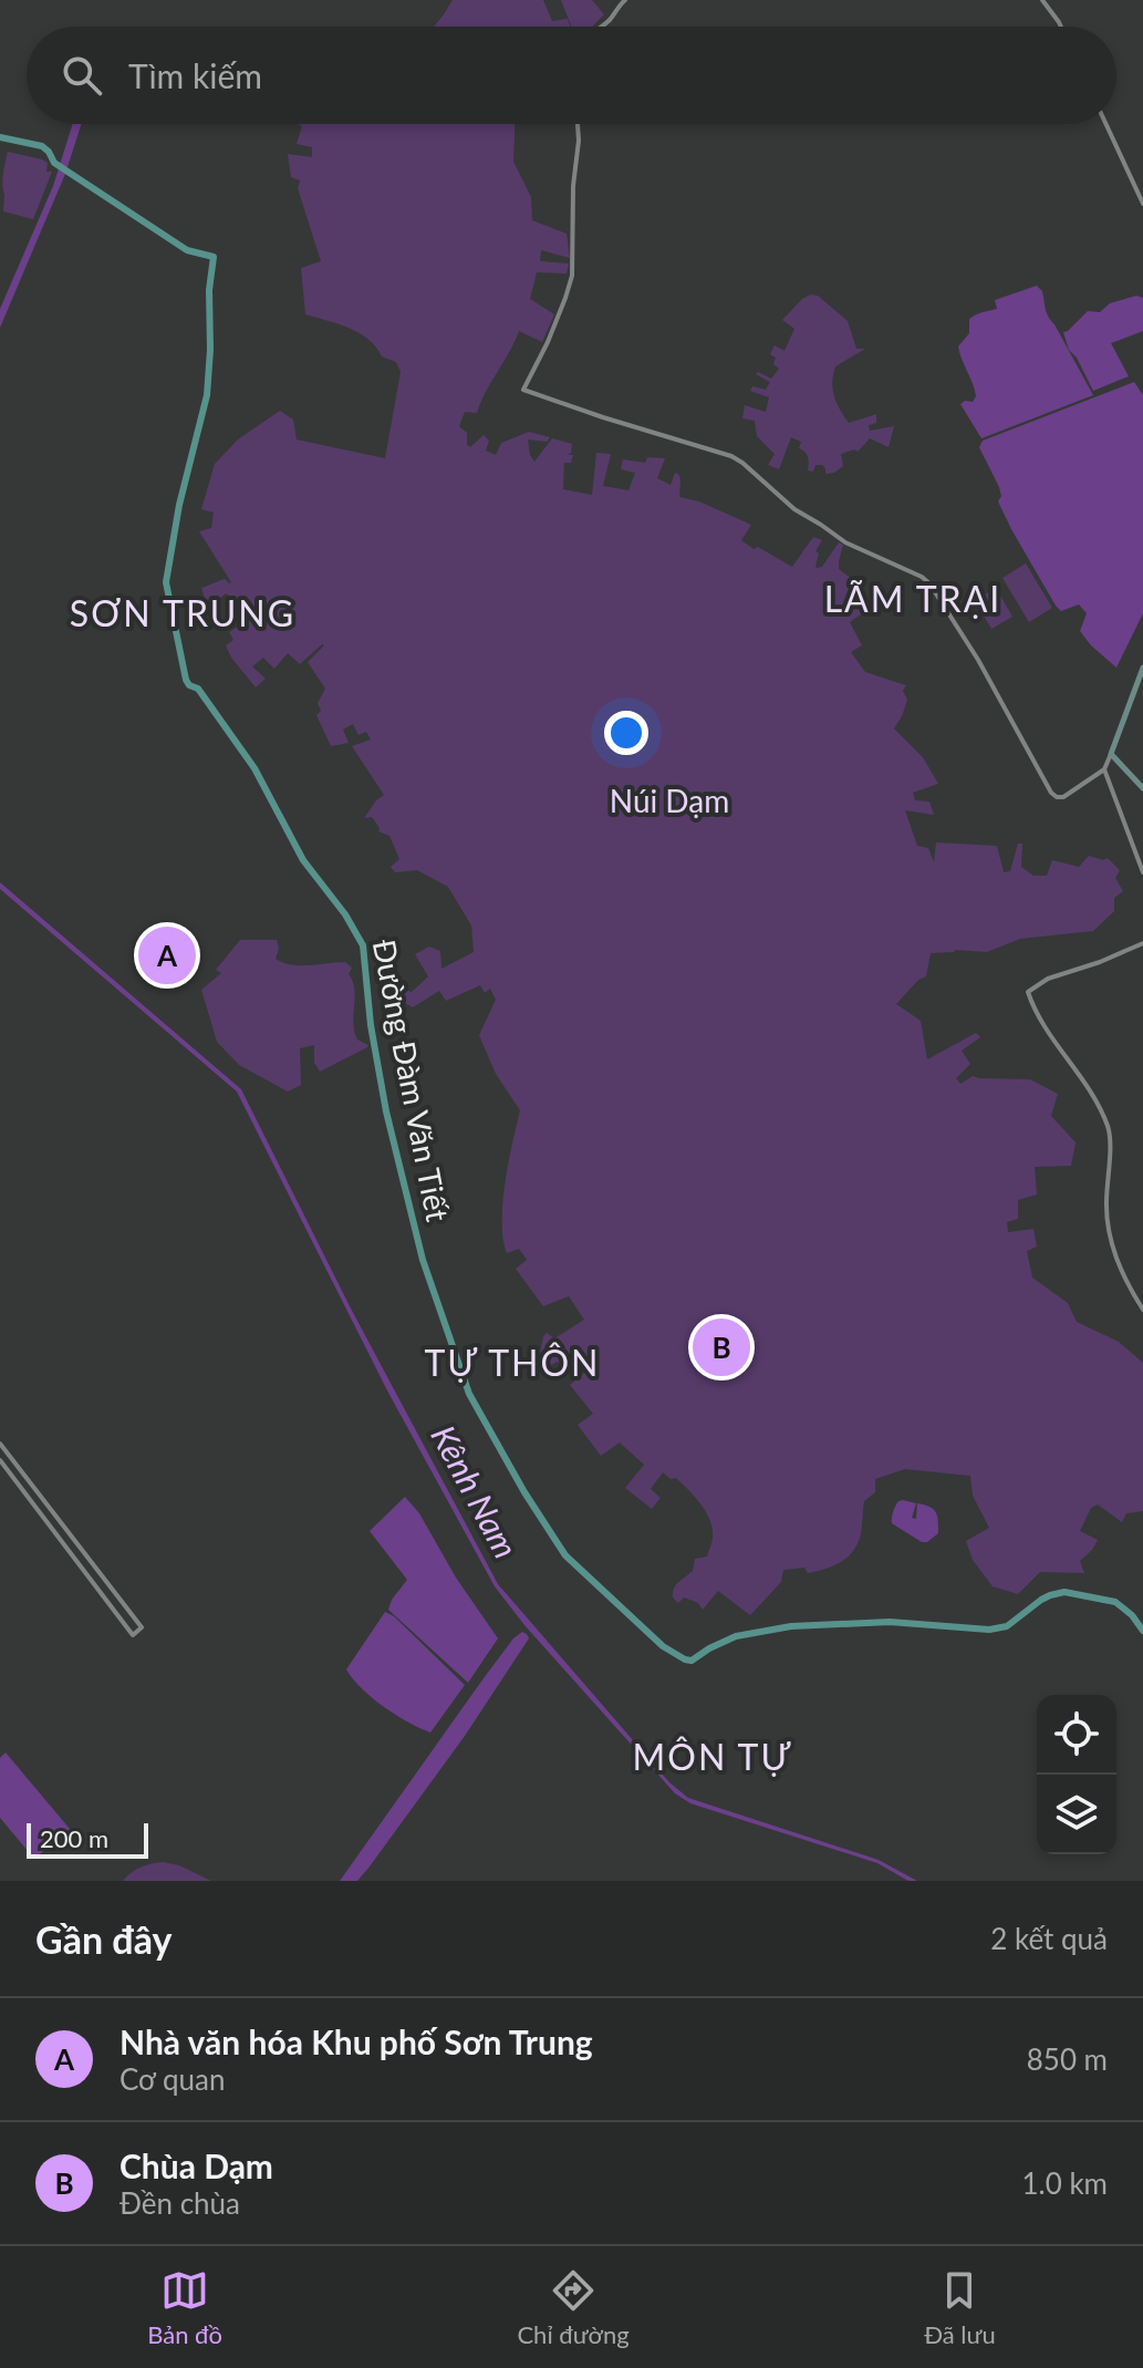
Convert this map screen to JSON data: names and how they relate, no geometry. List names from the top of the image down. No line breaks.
{"streets":{"main road":["Đường Đàm Văn Tiết"]},"districts":["LÃM TRẠI","SƠN TRUNG","TỰ THÔN","MÔN TỰ"],"water":["Kênh Nam"],"parks":["Núi Dạm"],"scale_bar":"200 m","page":{"search":"Tìm kiếm","pins":["A","B"],"scale":"200 m","heading":["Gần đây","2 kết quả"],"list":[{"mark":"A","name":"Nhà văn hóa Khu phố Sơn Trung","note":"Cơ quan","value":"850 m"},{"mark":"B","name":"Chùa Dạm","note":"Đền chùa","value":"1.0 km"}],"nav":["Bản đồ","Chỉ đường","Đã lưu"]}}
